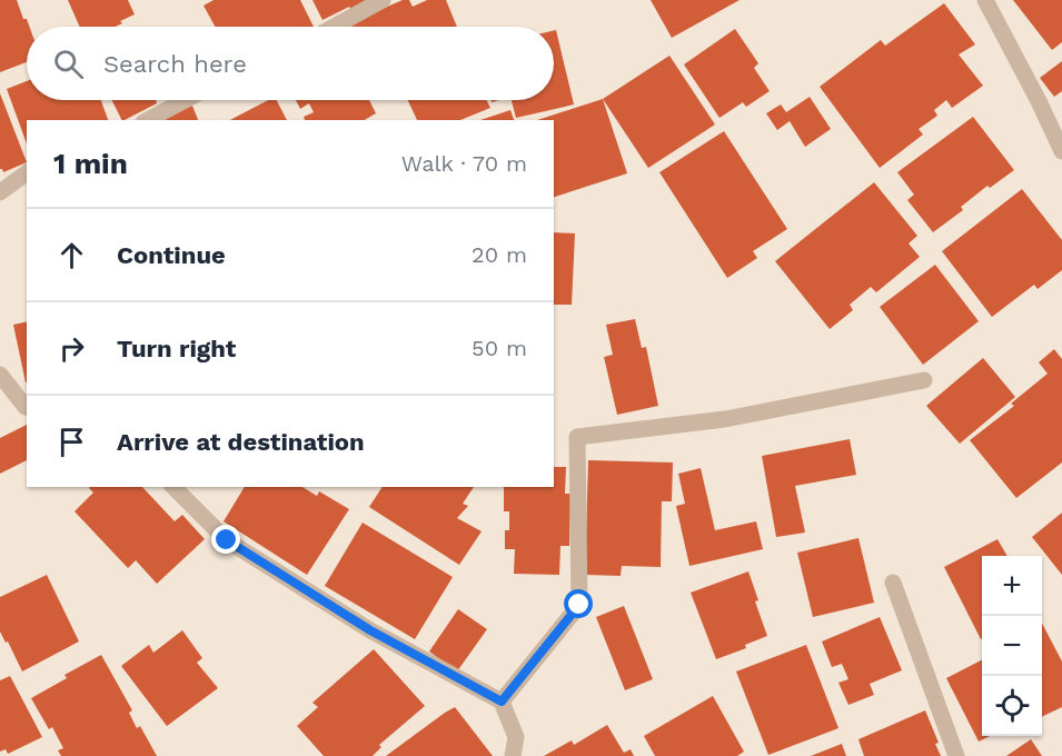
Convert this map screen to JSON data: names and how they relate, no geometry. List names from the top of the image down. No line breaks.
{"page":{"search":"Search here","heading":["1 min","Walk · 70 m"],"list":[["Continue","20 m"],["Turn right","50 m"],"Arrive at destination"],"map_buttons":["+","−"]}}
